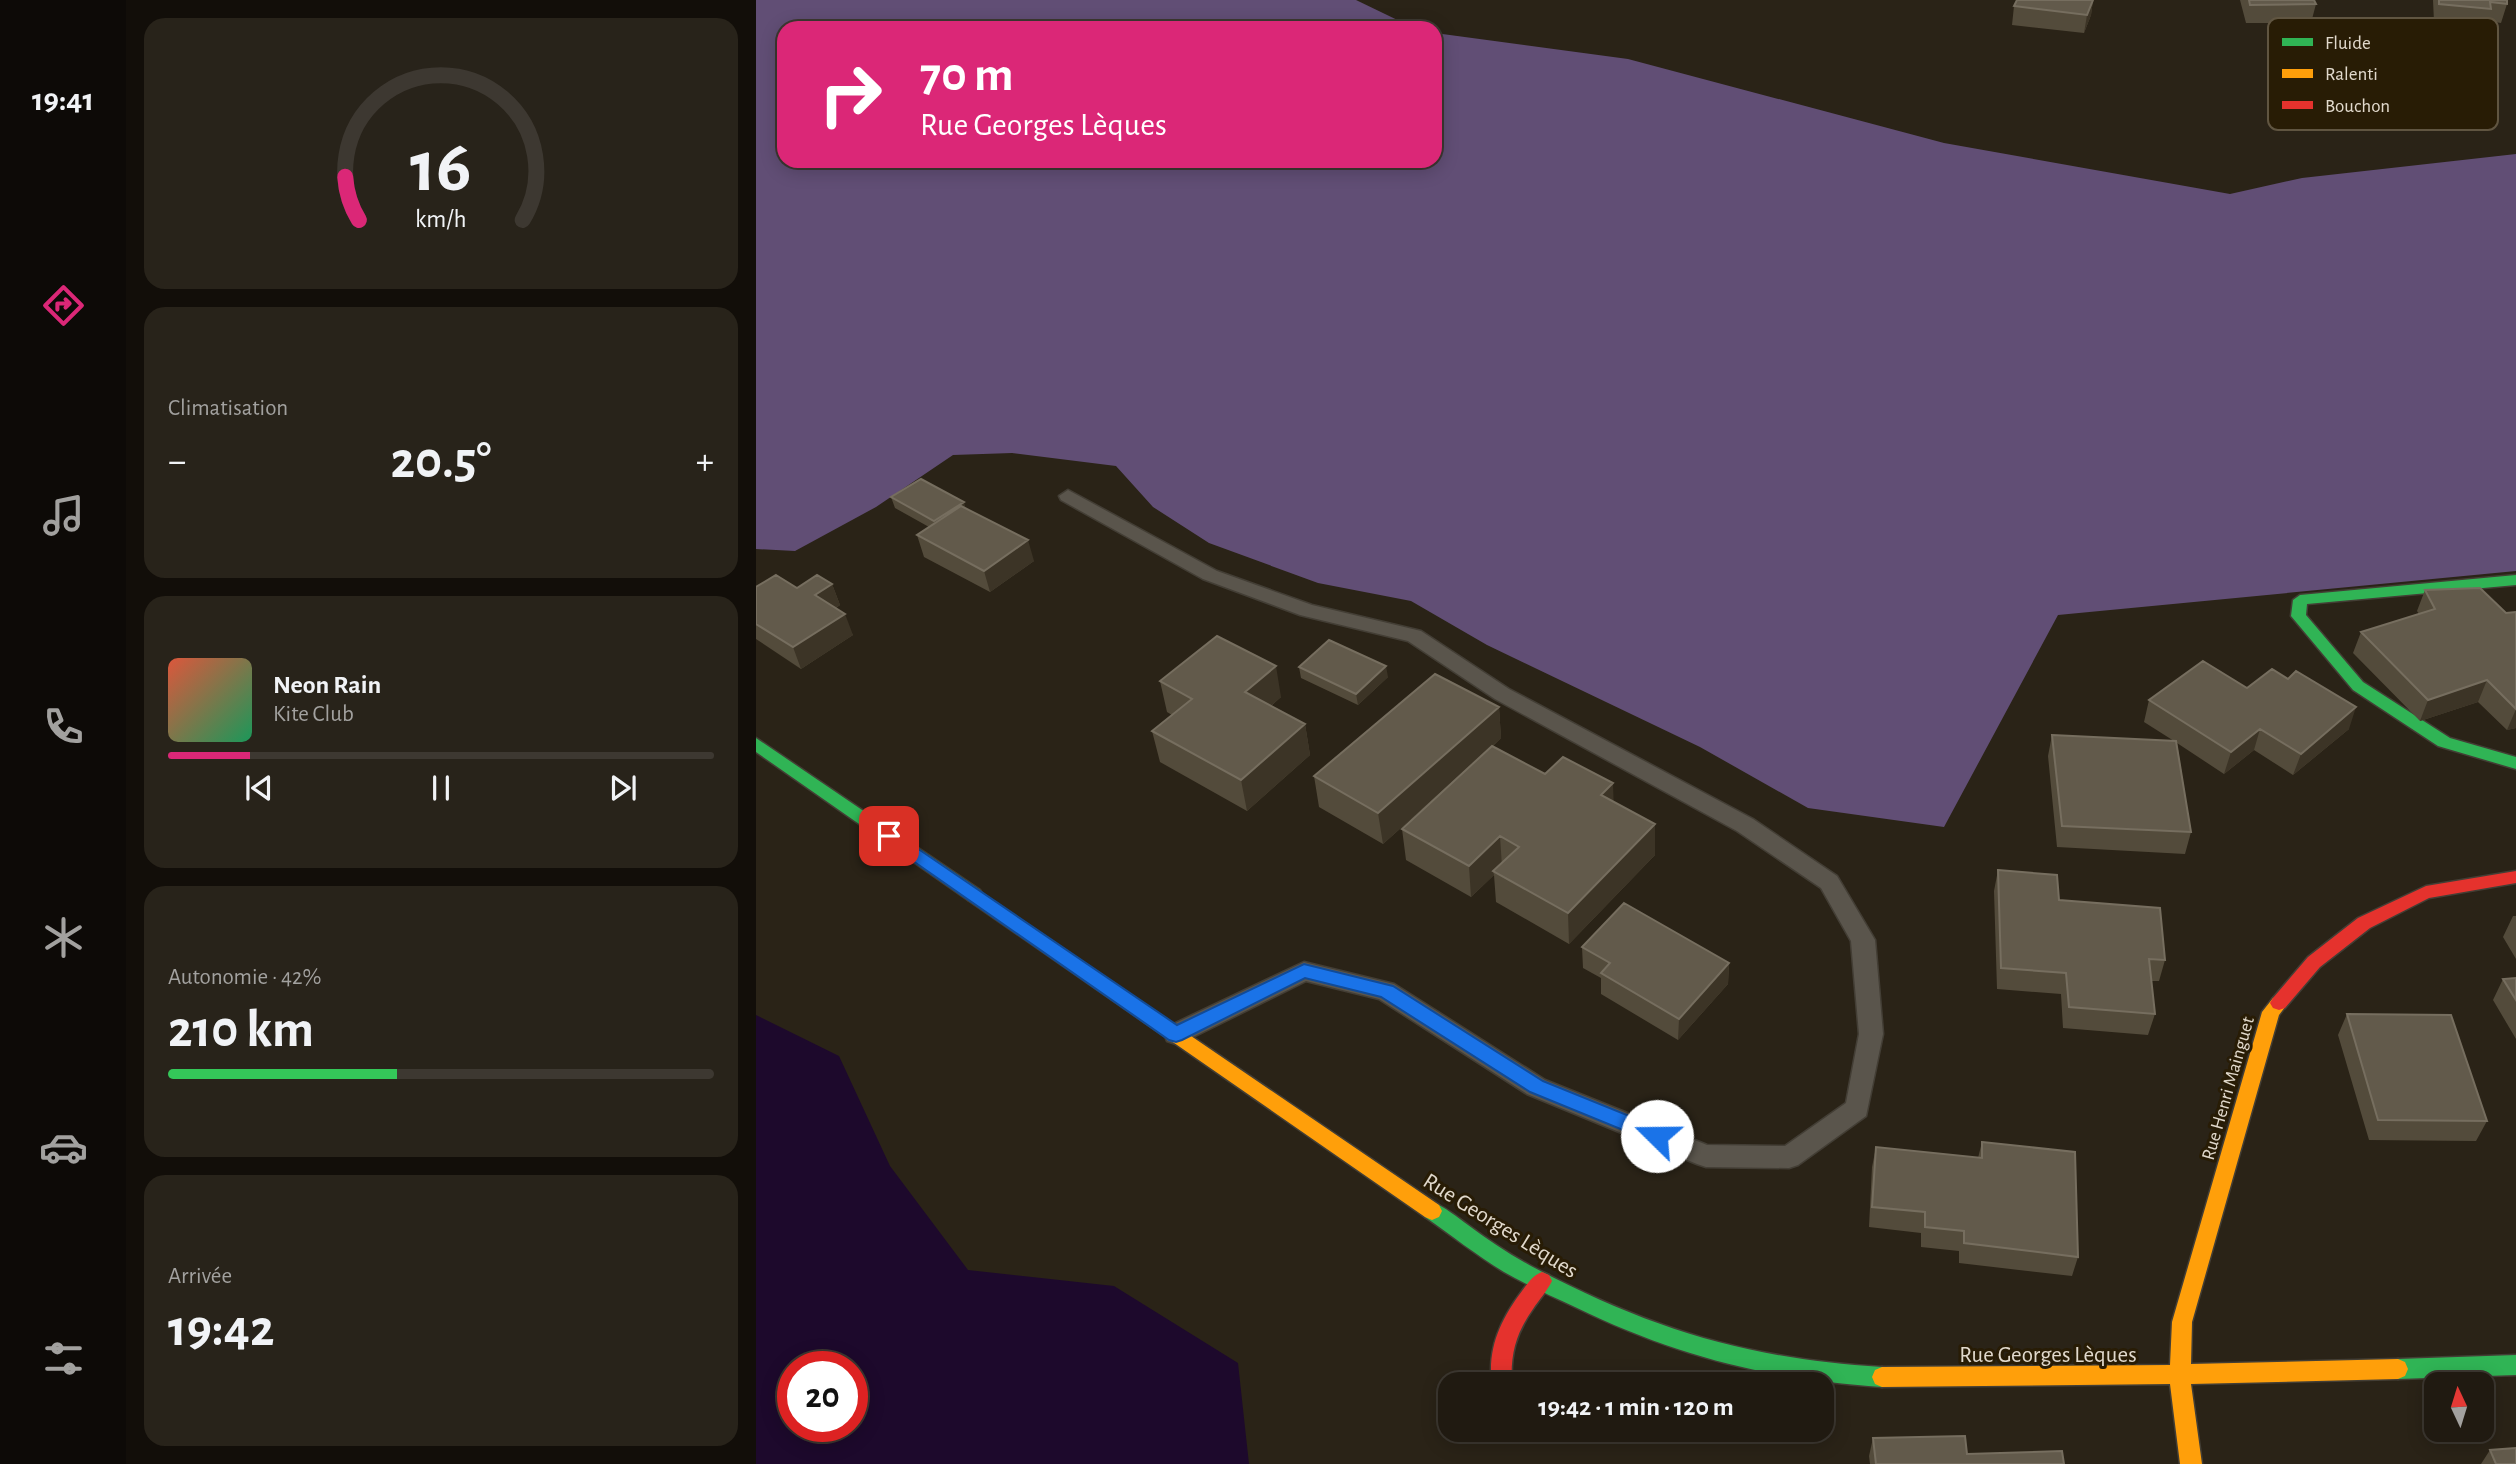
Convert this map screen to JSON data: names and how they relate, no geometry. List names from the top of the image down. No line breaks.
{"streets":{"main road":["Rue Henri Mainguet","Rue Georges Lèques"]},"crossings":[["Rue Henri Mainguet","Rue Georges Lèques"]],"legend":["Fluide","Ralenti","Bouchon"],"north":"top","page":{"tabs":"19:41","turn":["70 m","Rue Georges Lèques"],"tile":["Climatisation",["Autonomie · 42%","210 km"],["Arrivée","19:42"]],"heat":["−","20.5°","+"],"song":["Neon Rain","Kite Club"],"limit":"20","trip":"19:42 · 1 min · 120 m","gauge":["16","km/h"]}}
